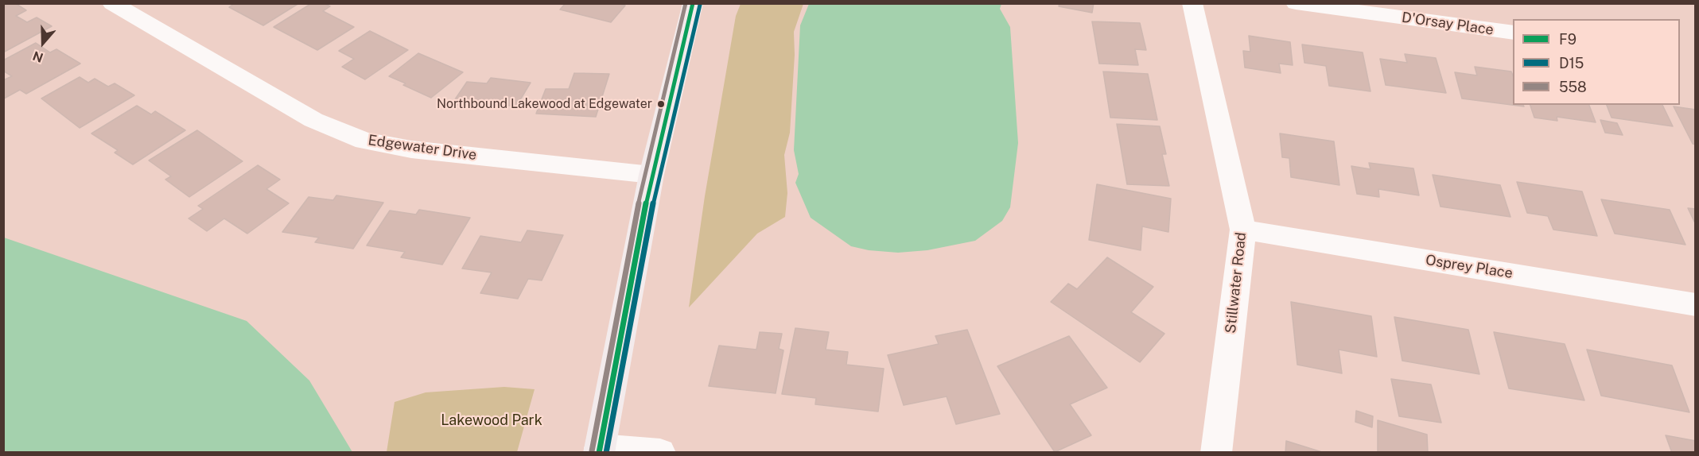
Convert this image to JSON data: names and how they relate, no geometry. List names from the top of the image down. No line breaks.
{"streets":{"street":["D'Orsay Place","Edgewater Drive","Osprey Place","Stillwater Road"]},"crossings":[["Osprey Place","Stillwater Road"]],"parks":["Lakewood Park"],"places":["Northbound Lakewood at Edgewater"],"lines":["transit line F9","transit line 558","transit line D15"],"legend":["F9","D15","558"],"north":"bottom"}
